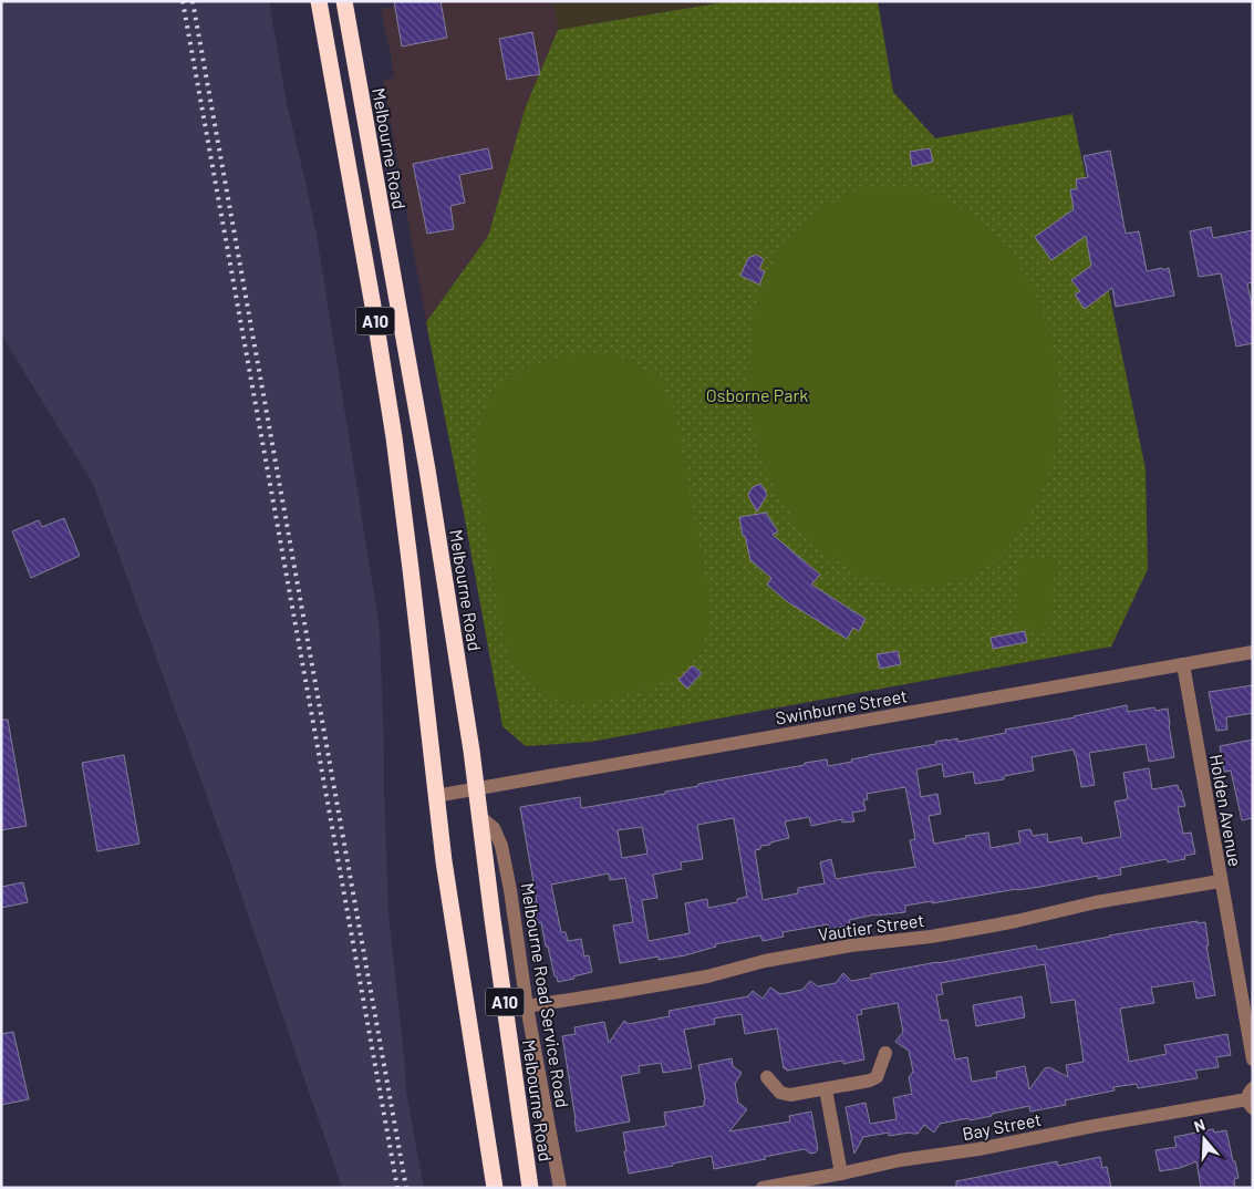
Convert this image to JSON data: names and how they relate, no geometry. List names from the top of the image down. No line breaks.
{"streets":{"highway":["Melbourne Road","A10"],"street":["Swinburne Street","Holden Avenue","Vautier Street","Melbourne Road Service Road","Bay Street"]},"crossings":[["Melbourne Road","Swinburne Street"],["Melbourne Road","Melbourne Road Service Road"],["A10","Swinburne Street"],["Swinburne Street","Holden Avenue"],["Holden Avenue","Vautier Street"],["Vautier Street","Melbourne Road Service Road"]],"parks":["Osborne Park"],"north":"top"}
